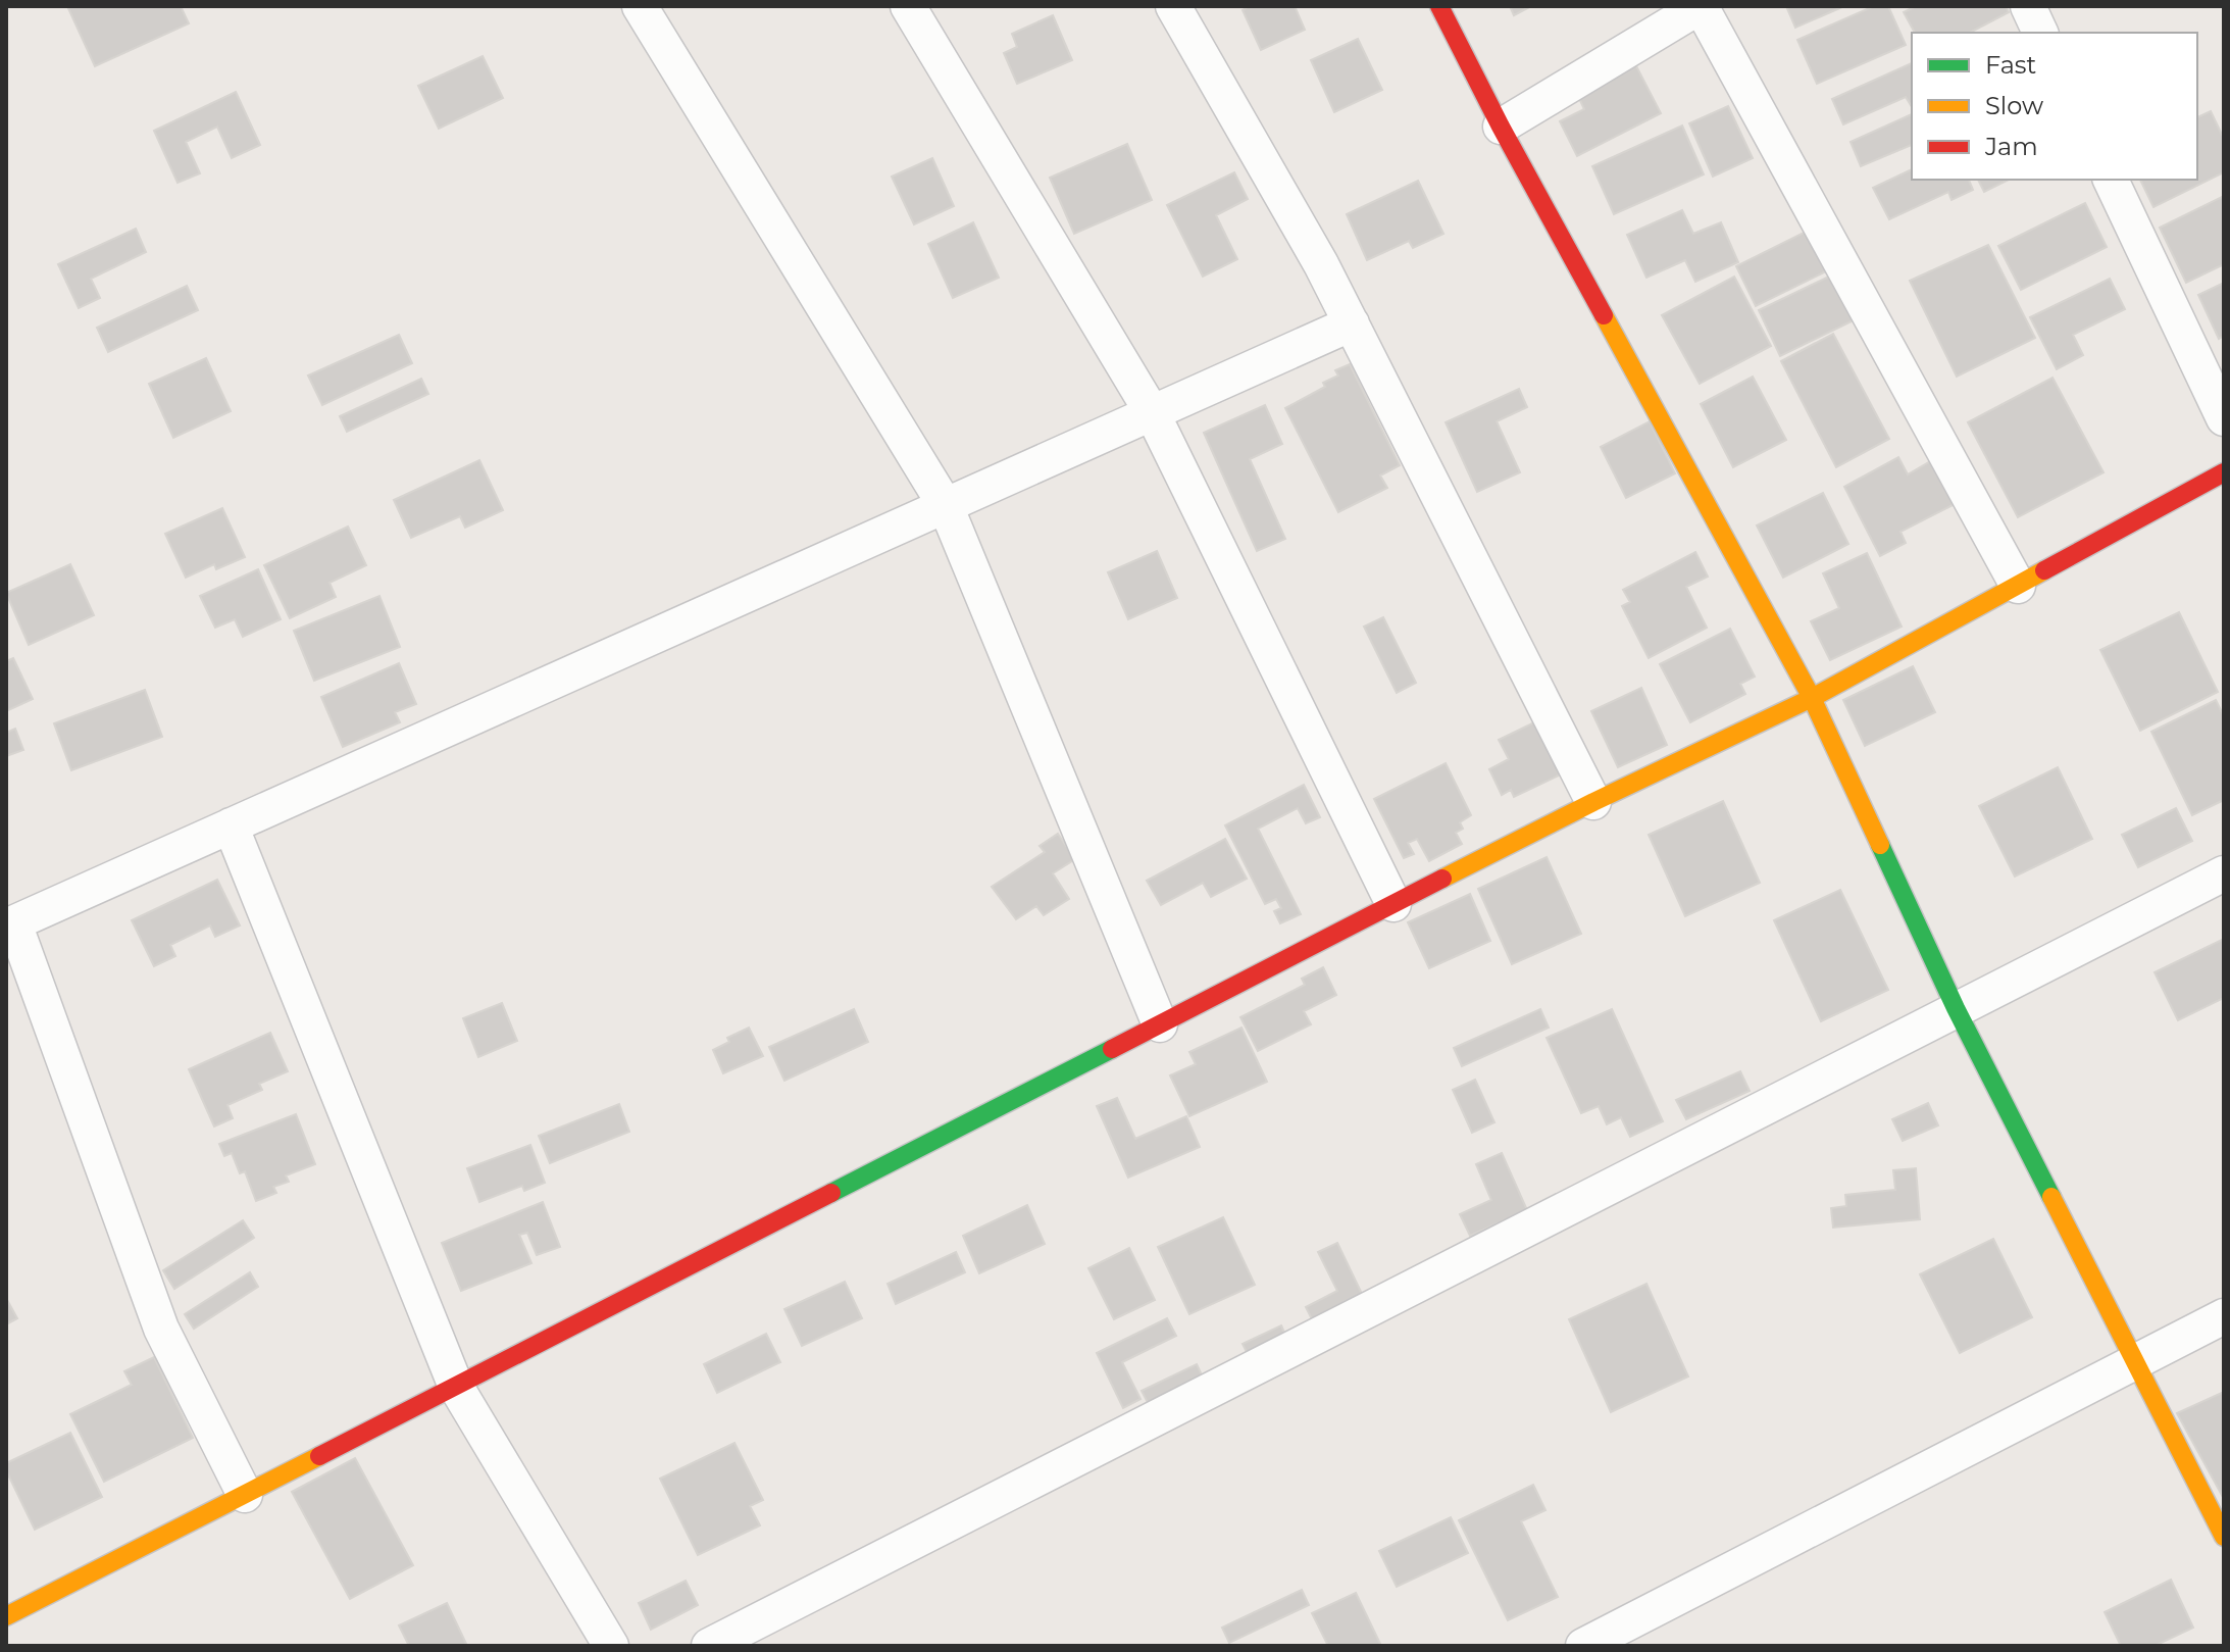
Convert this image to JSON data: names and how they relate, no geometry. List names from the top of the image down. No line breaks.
{"legend":["Fast","Slow","Jam"]}
